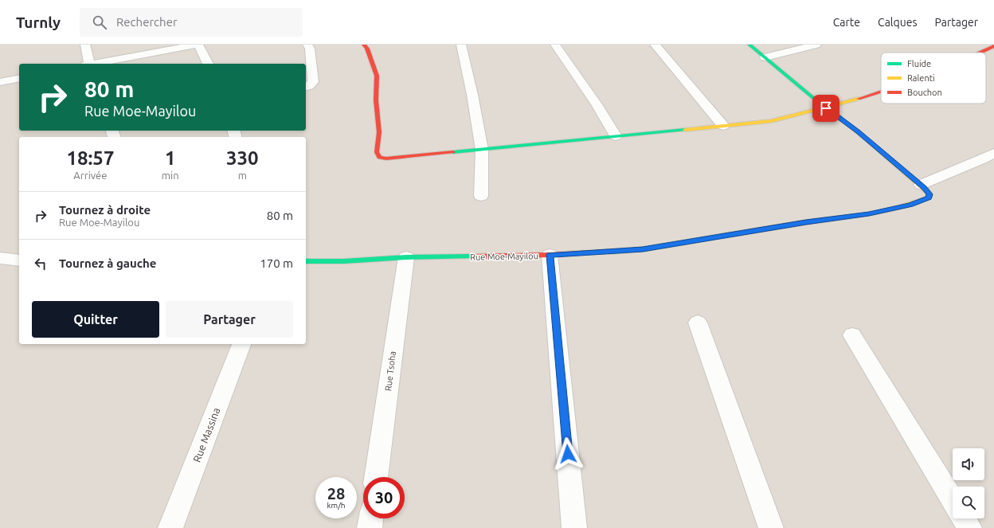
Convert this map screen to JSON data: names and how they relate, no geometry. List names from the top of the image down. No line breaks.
{"streets":{"street":["Rue Moe-Mayilou","Rue Tsoha","Rue Massina"]},"crossings":[["Rue Moe-Mayilou","Rue Tsoha"]],"legend":["Fluide","Ralenti","Bouchon"],"page":{"header":"Turnly","search":"Rechercher","nav":["Carte","Calques","Partager"],"turn":["80 m","Rue Moe-Mayilou"],"eta":["18:57","Arrivée","1","min","330","m"],"list":[{"name":"Tournez à droite","note":"Rue Moe-Mayilou","value":"80 m"},{"name":"Tournez à gauche","value":"170 m"}],"buttons":["Quitter","Partager"],"speed":"28 km/h","limit":"30"}}
